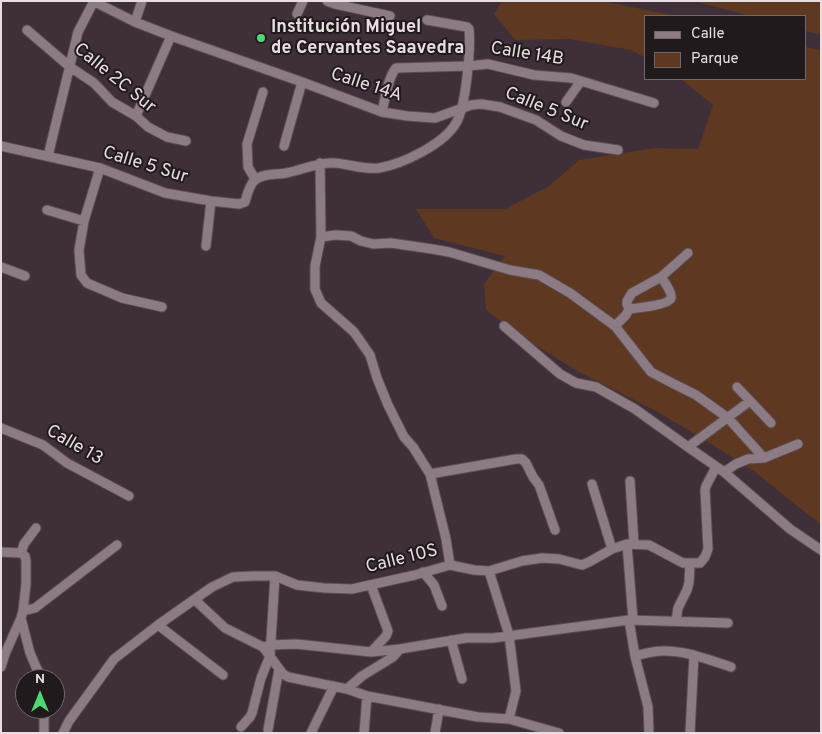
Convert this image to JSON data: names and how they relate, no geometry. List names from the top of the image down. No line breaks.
{"streets":{"street":["Calle 14B","Calle 2C Sur","Calle 14A","Calle 5 Sur","Calle 13","Calle 10S"]},"crossings":[["Calle 14B","Calle 14A"],["Calle 14A","Calle 5 Sur"]],"places":["Institución Miguel de Cervantes Saavedra"],"legend":["Calle","Parque"],"north":"top"}
